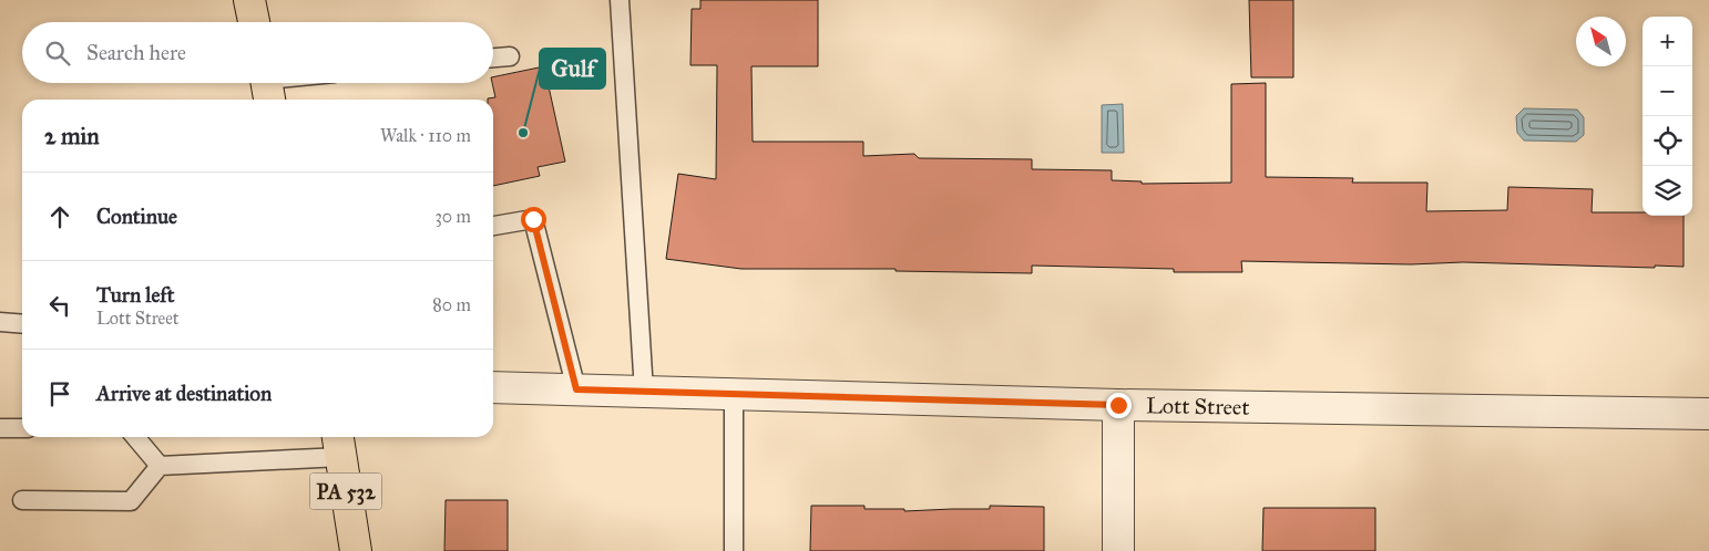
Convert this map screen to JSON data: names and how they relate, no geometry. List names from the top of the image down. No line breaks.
{"streets":{"main road":["PA 532"],"street":["Lott Street"]},"places":["Gulf"],"north":"top left","page":{"map_buttons":["+","−"],"search":"Search here","heading":["2 min","Walk · 110 m"],"list":[["Continue","30 m"],["Turn left","Lott Street","80 m"],"Arrive at destination"]}}
